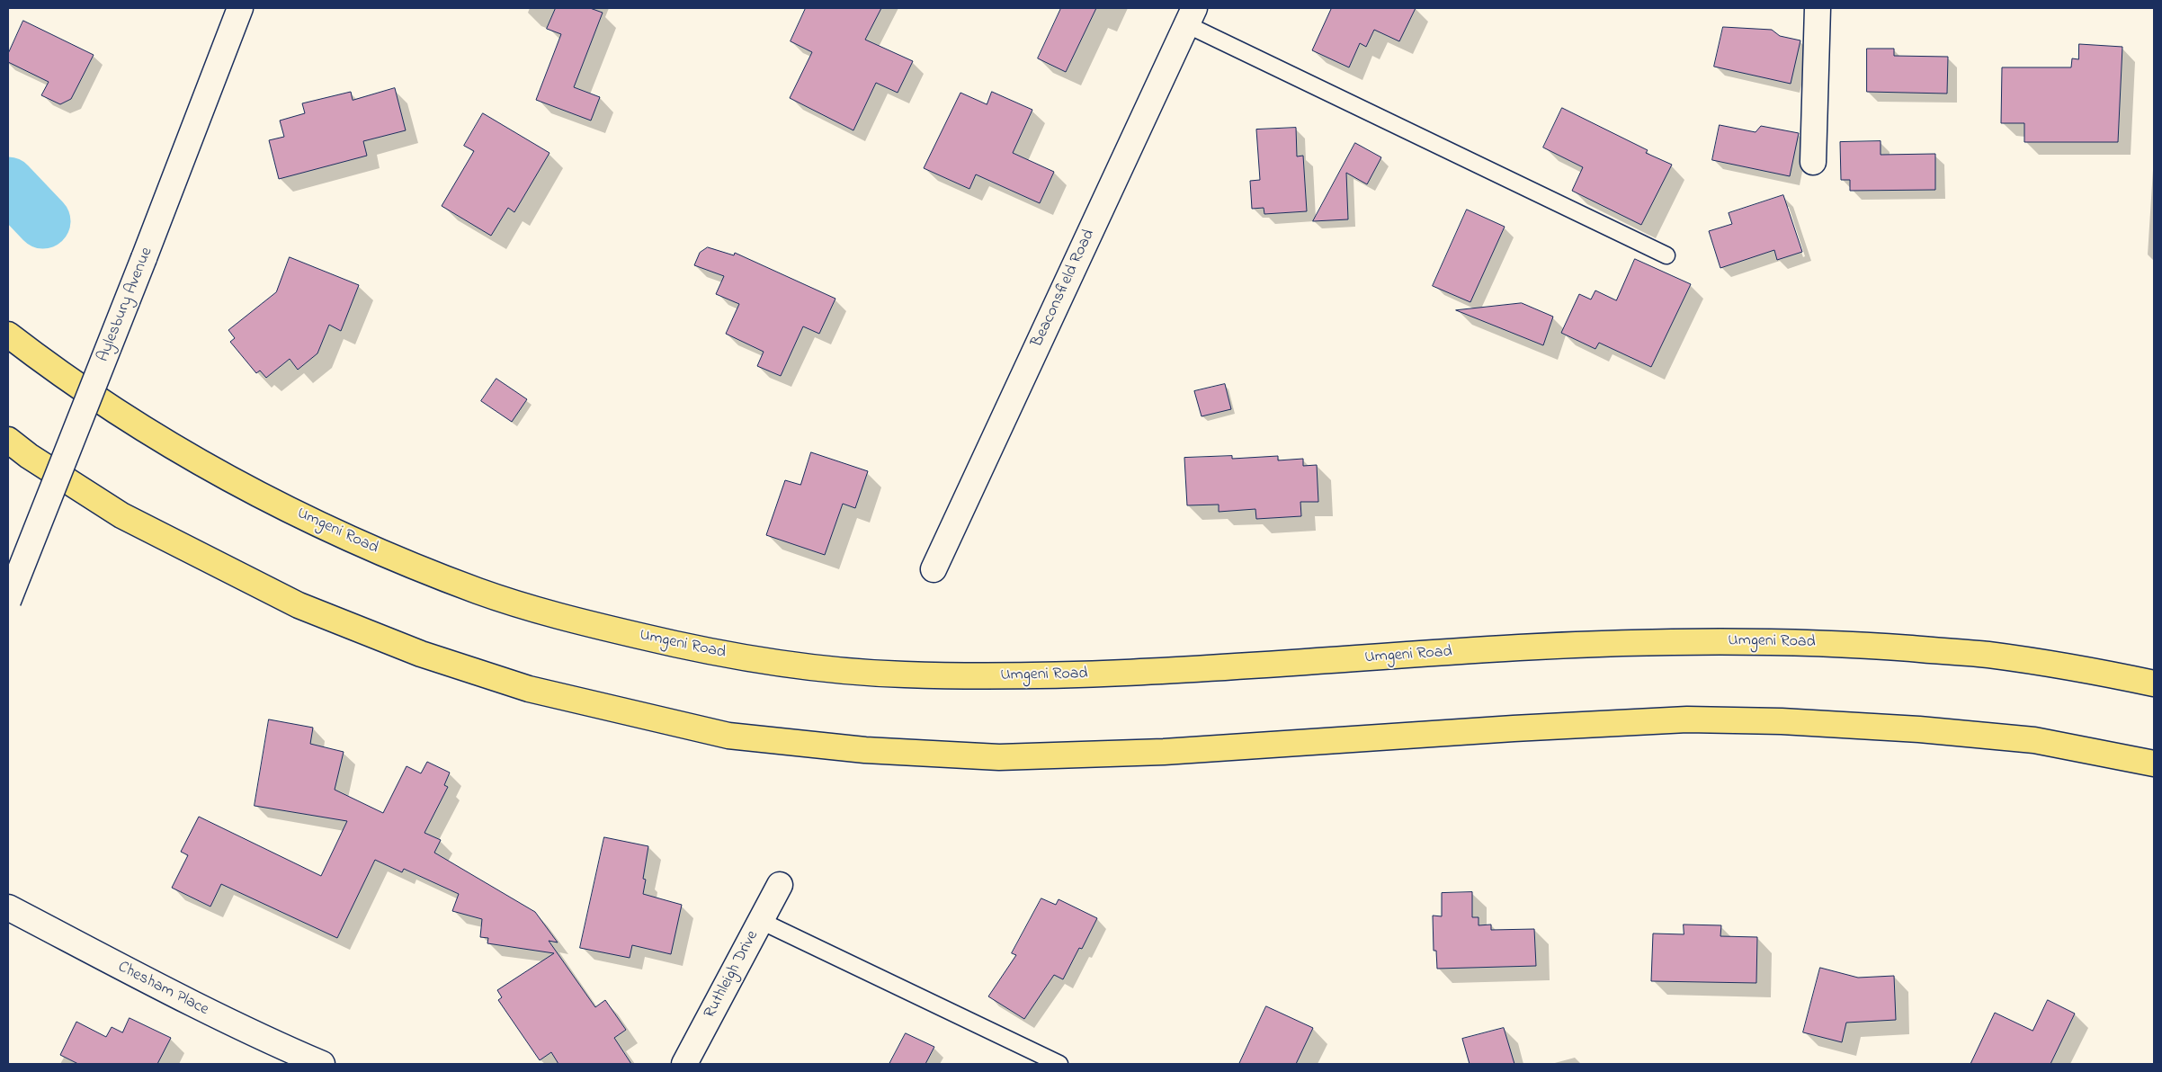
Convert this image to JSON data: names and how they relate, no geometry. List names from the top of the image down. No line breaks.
{"streets":{"highway":["Umgeni Road"],"street":["Beaconsfield Road","Aylesbury Avenue","Ruthleigh Drive","Chesham Place"]}}
